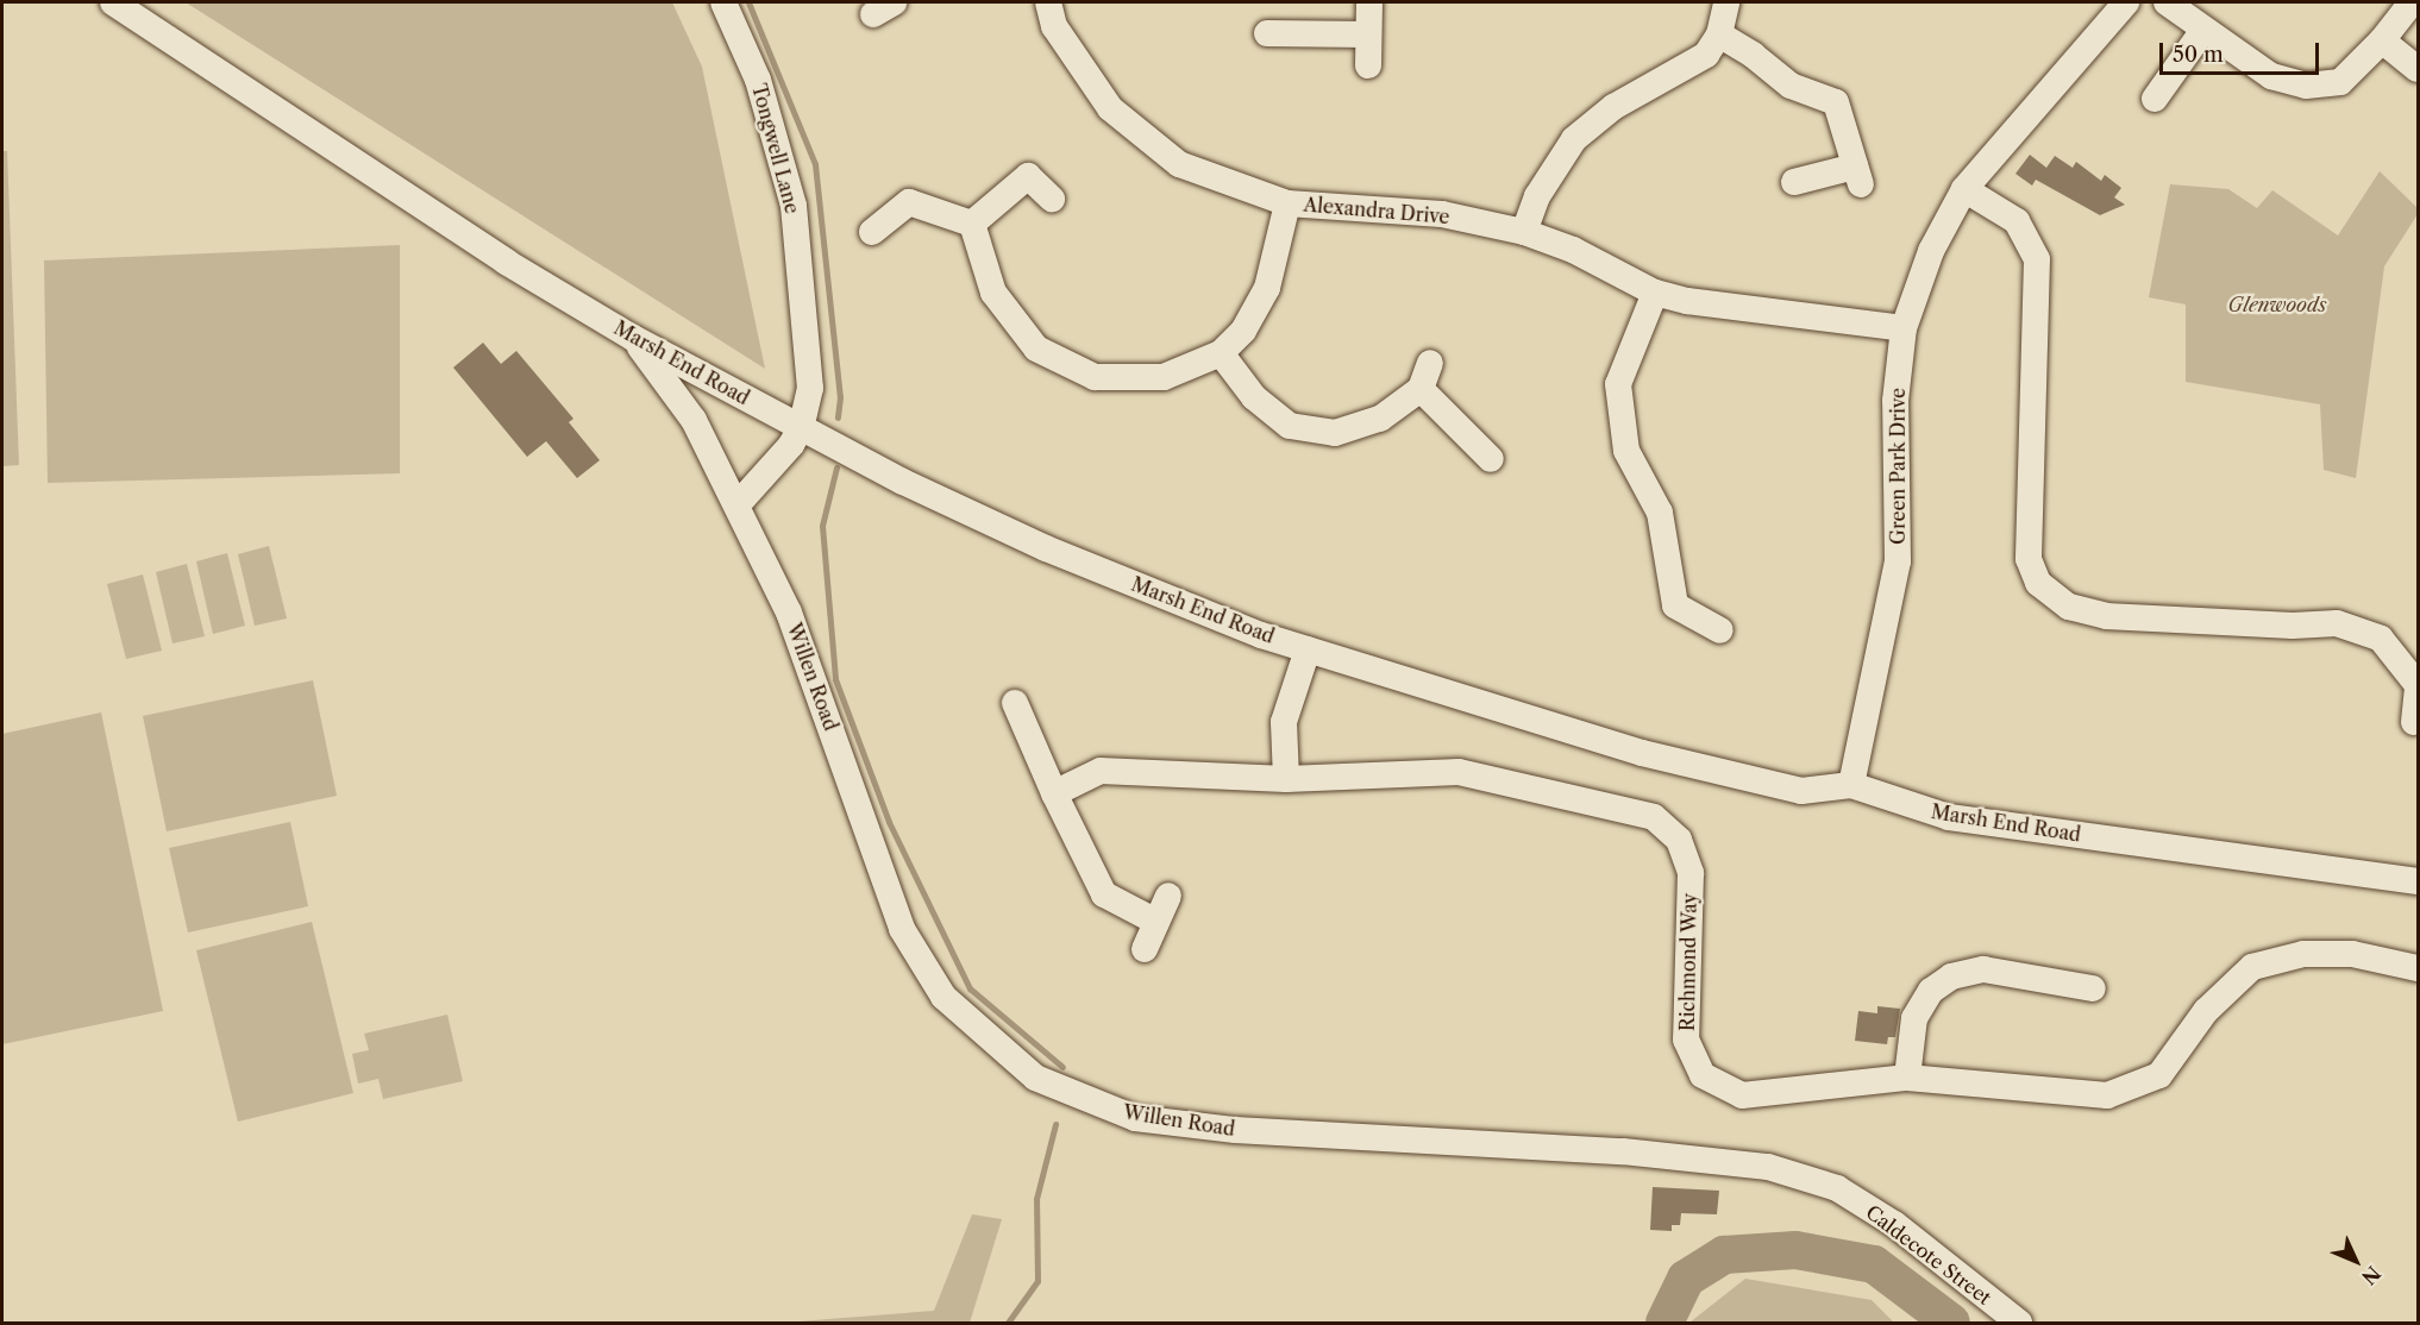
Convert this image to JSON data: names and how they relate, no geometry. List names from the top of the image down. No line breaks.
{"streets":{"street":["Tongwell Lane","Alexandra Drive","Marsh End Road","Green Park Drive","Willen Road","Richmond Way","Caldecote Street"]},"crossings":[["Tongwell Lane","Marsh End Road"],["Alexandra Drive","Green Park Drive"],["Marsh End Road","Green Park Drive"],["Marsh End Road","Willen Road"],["Willen Road","Caldecote Street"]],"parks":["Glenwoods"],"scale_bar":"50 m","north":"bottom right"}
